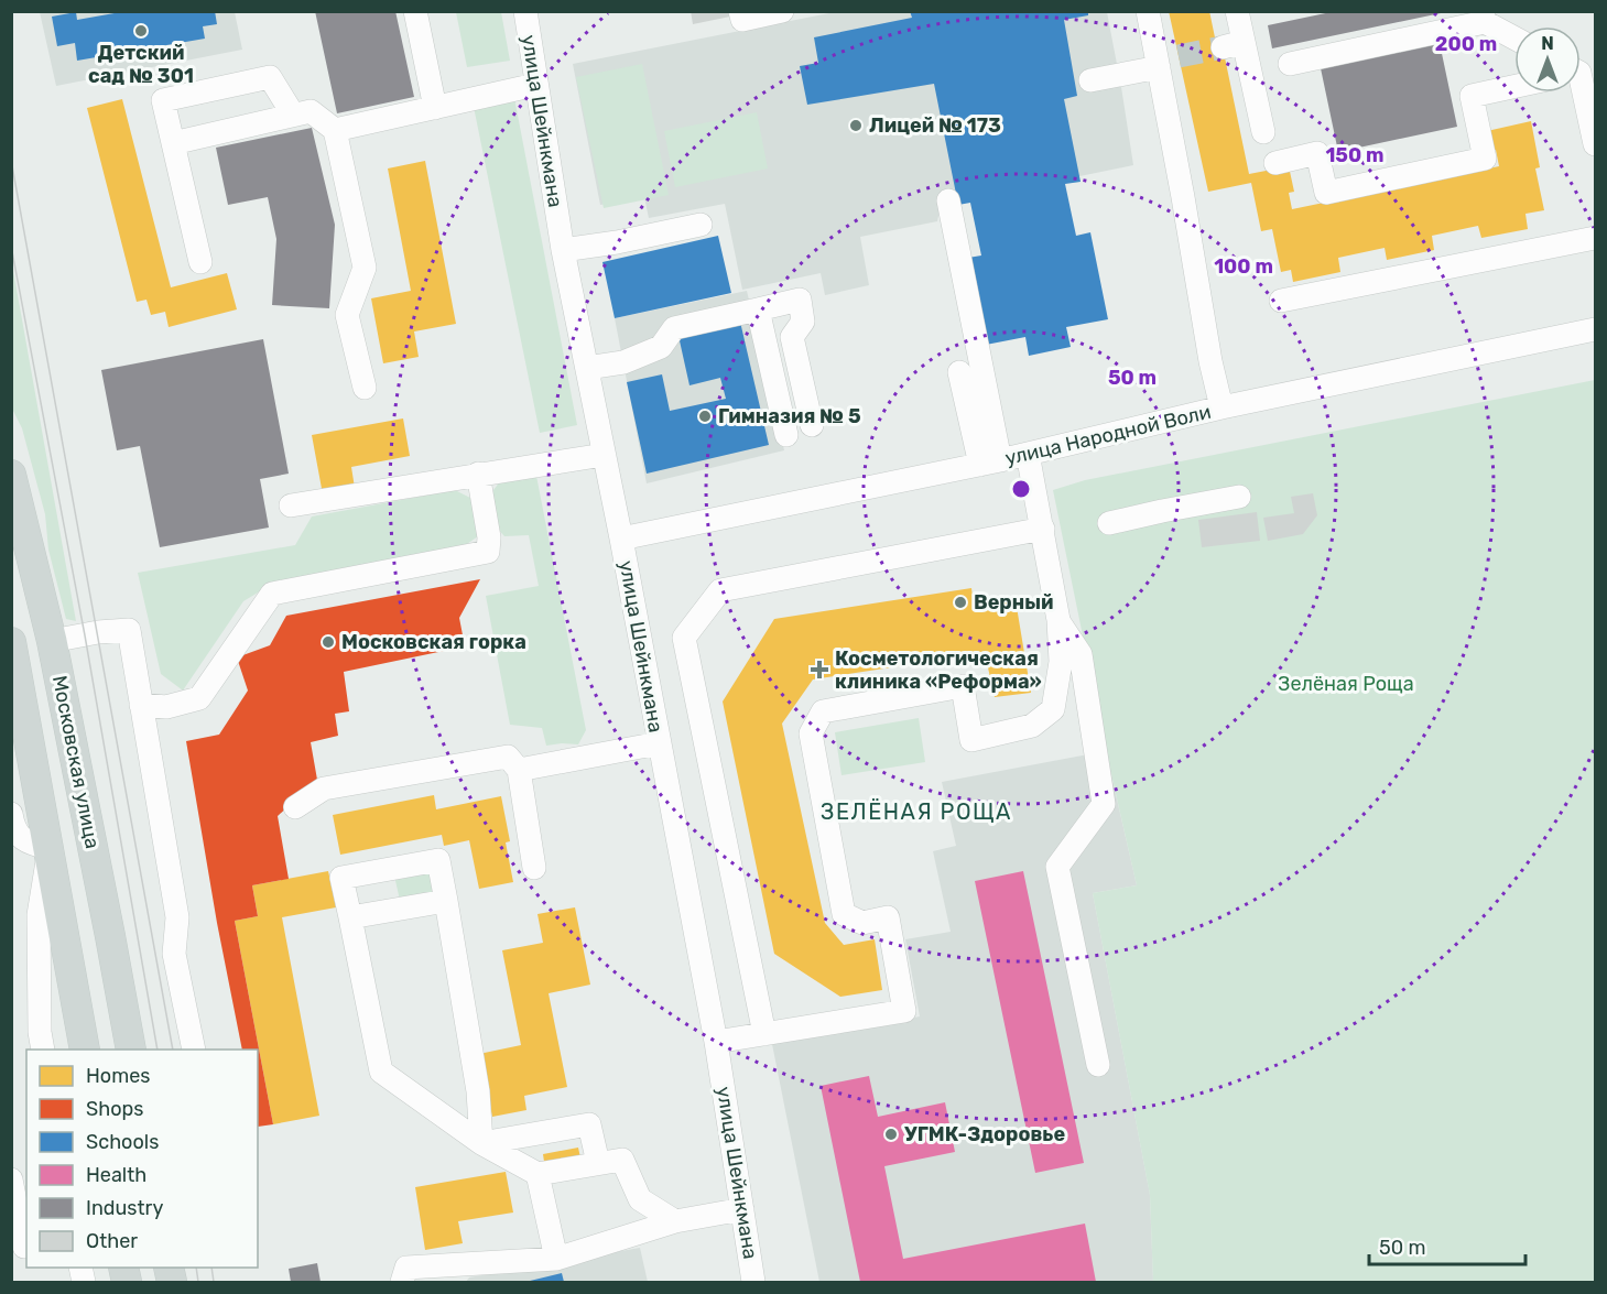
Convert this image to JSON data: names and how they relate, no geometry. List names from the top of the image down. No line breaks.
{"streets":{"main road":["Московская улица"],"street":["улица Шейнкмана","улица Народной Воли"]},"crossings":[["улица Шейнкмана","улица Народной Воли"]],"districts":["ЗЕЛЁНАЯ РОЩА"],"parks":["Зелёная Роща"],"places":{"other":["Детский сад № 301","Лицей № 173","Гимназия № 5","Верный","Московская горка","УГМК-Здоровье"],"health":["Косметологическая клиника «Реформа»"]},"legend":["Homes","Shops","Schools","Health","Industry","Other"],"scale_bar":"50 m","north":"top","rings":["200 m","150 m","100 m","50 m"]}
